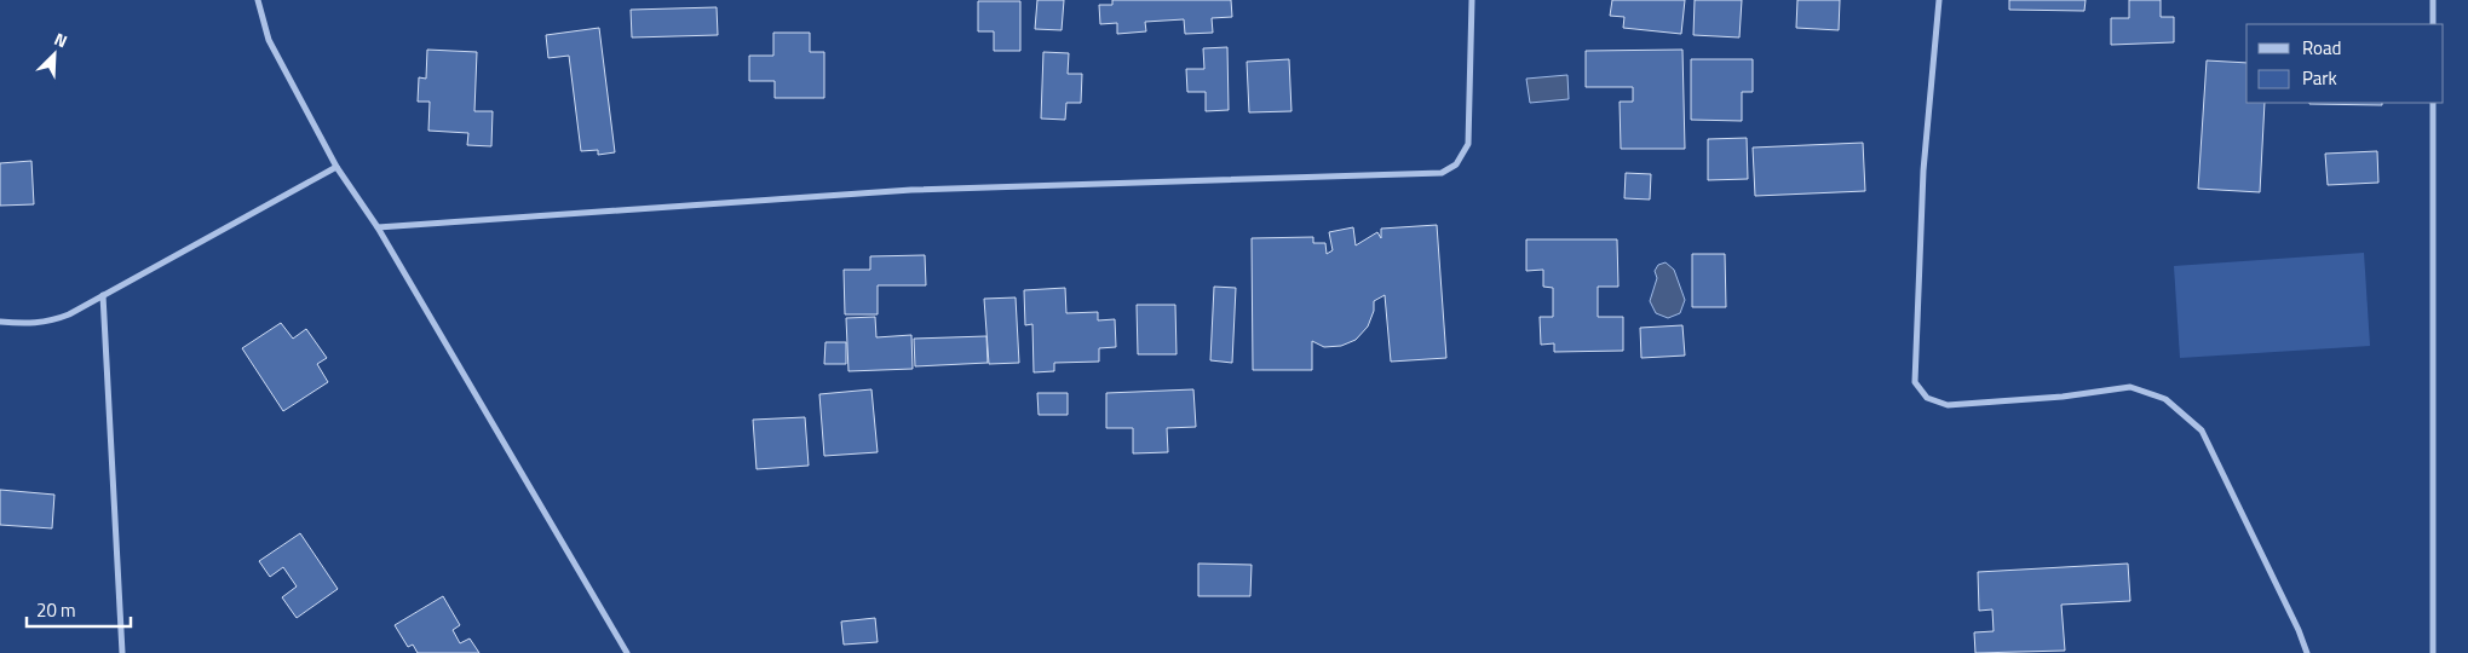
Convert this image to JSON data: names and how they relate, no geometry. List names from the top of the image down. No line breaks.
{"legend":["Road","Park"],"scale_bar":"20 m","north":"top right"}
